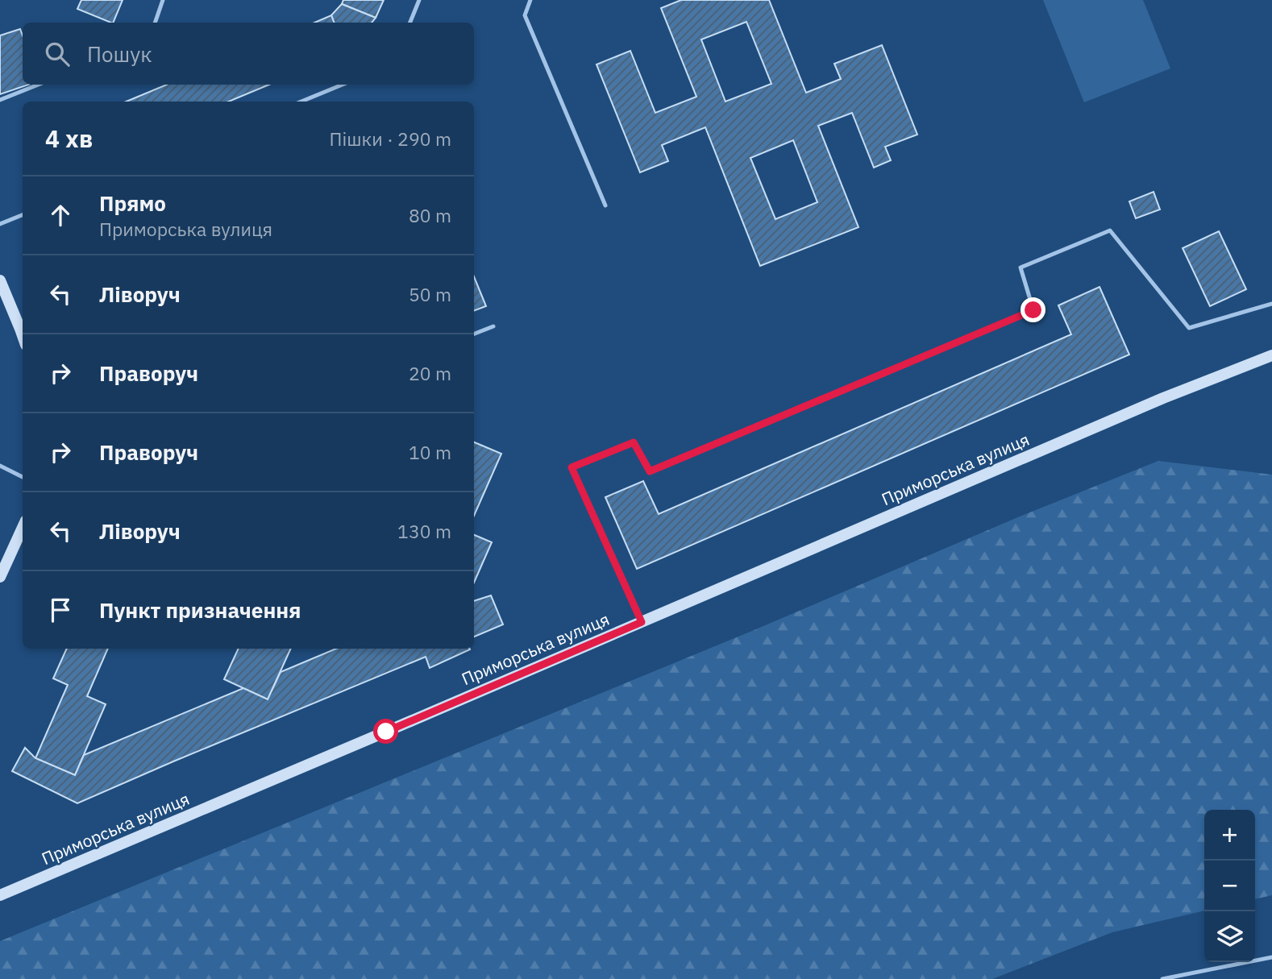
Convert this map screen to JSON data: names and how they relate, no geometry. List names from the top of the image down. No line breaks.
{"streets":{"street":["Приморська вулиця"]},"page":{"search":"Пошук","heading":["4 хв","Пішки · 290 m"],"list":[["Прямо","Приморська вулиця","80 m"],["Ліворуч","50 m"],["Праворуч","20 m"],["Праворуч","10 m"],["Ліворуч","130 m"],"Пункт призначення"],"map_buttons":["+","−"]}}
